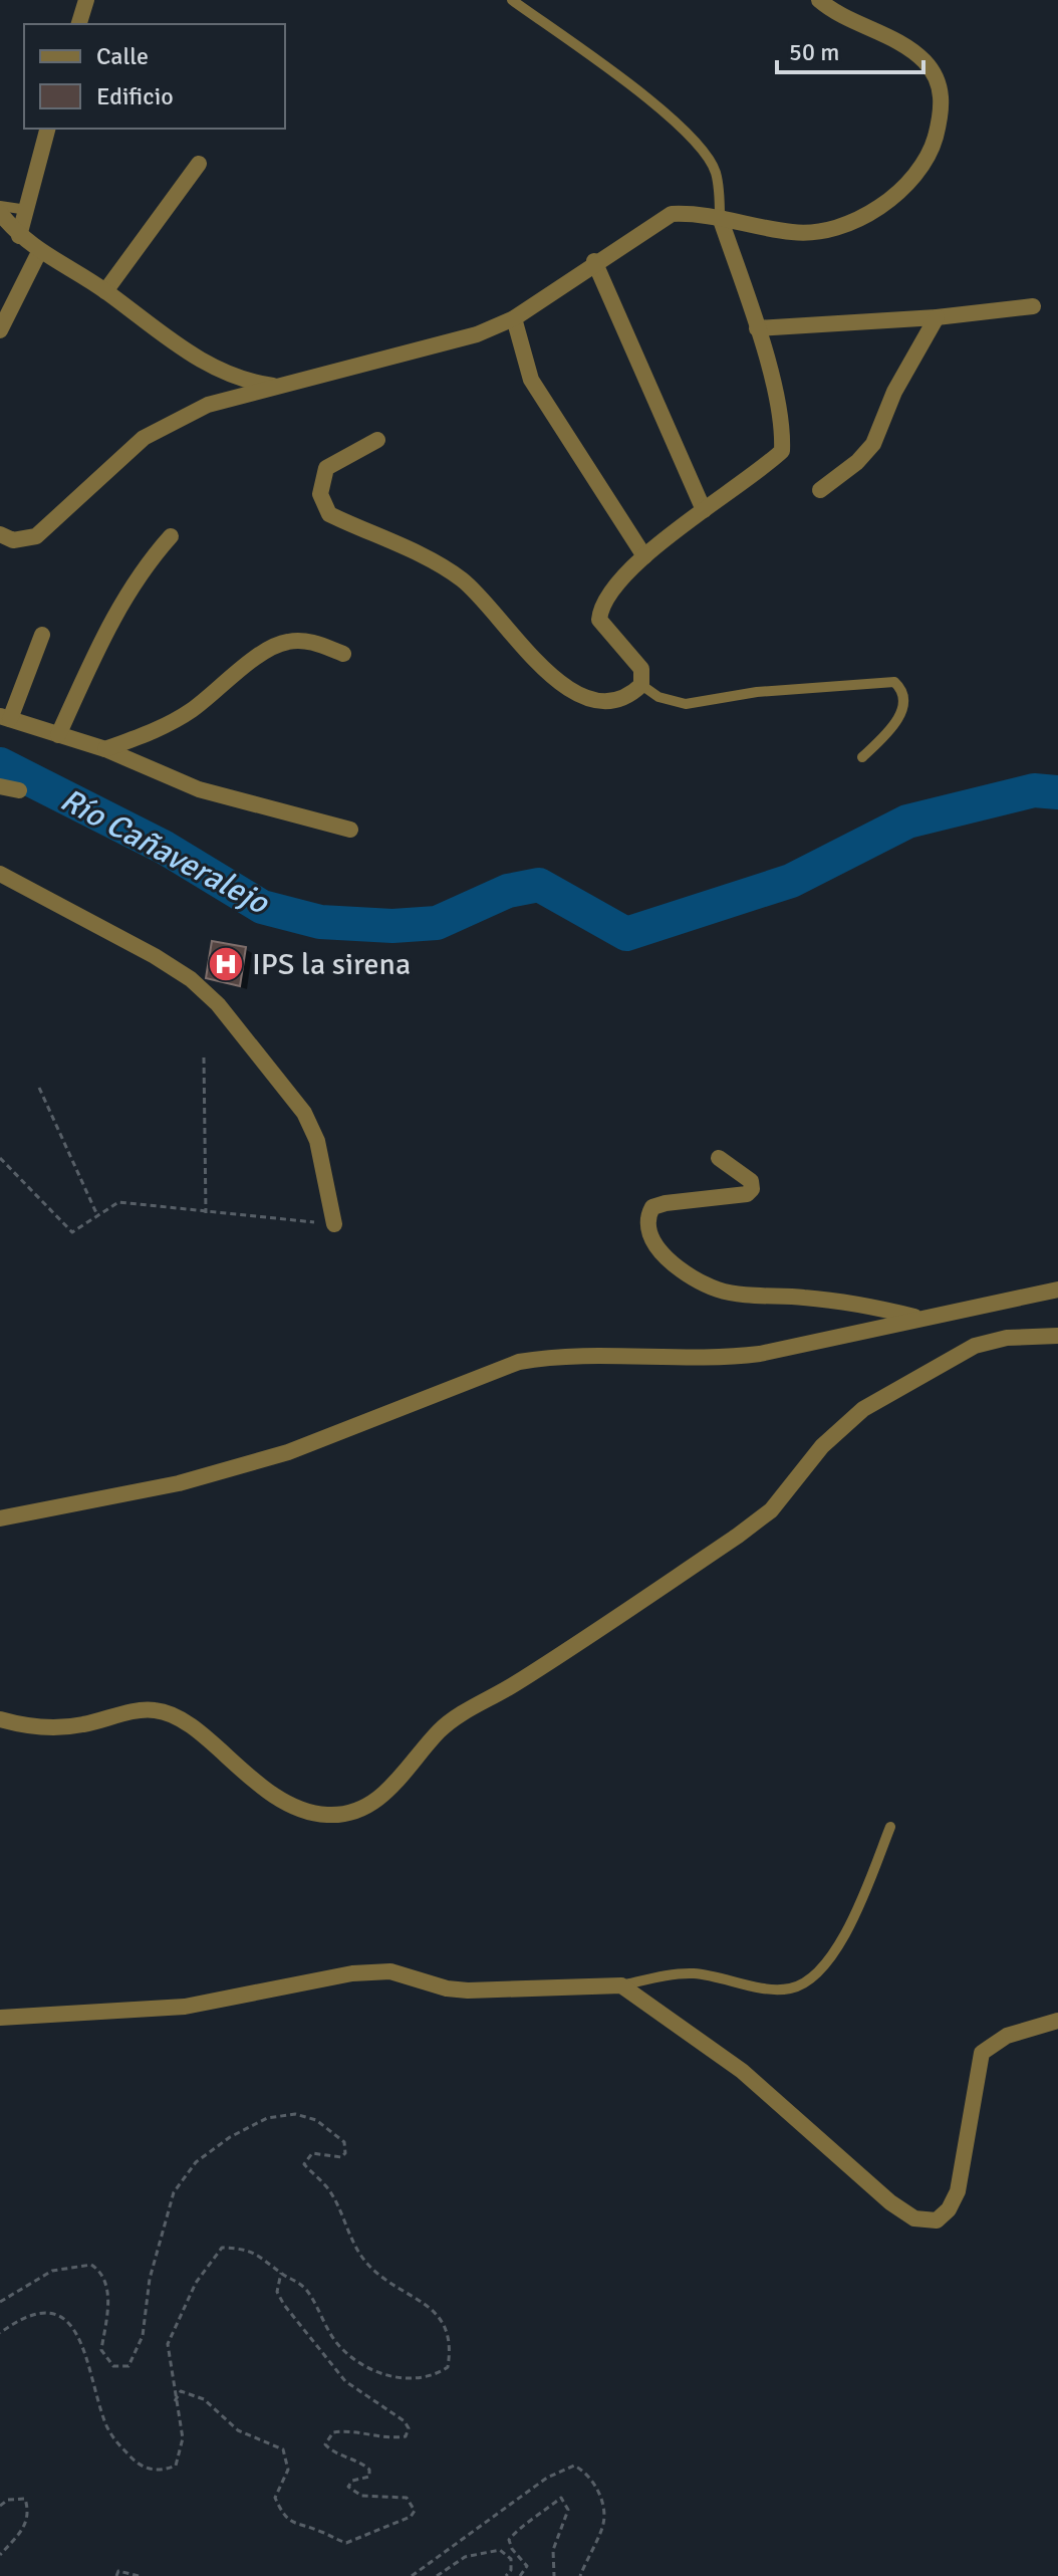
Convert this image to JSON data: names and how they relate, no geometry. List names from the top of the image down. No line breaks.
{"water":["Río Cañaveralejo"],"places":{"hospital":["IPS la sirena"]},"legend":["Calle","Edificio"],"scale_bar":"50 m"}
